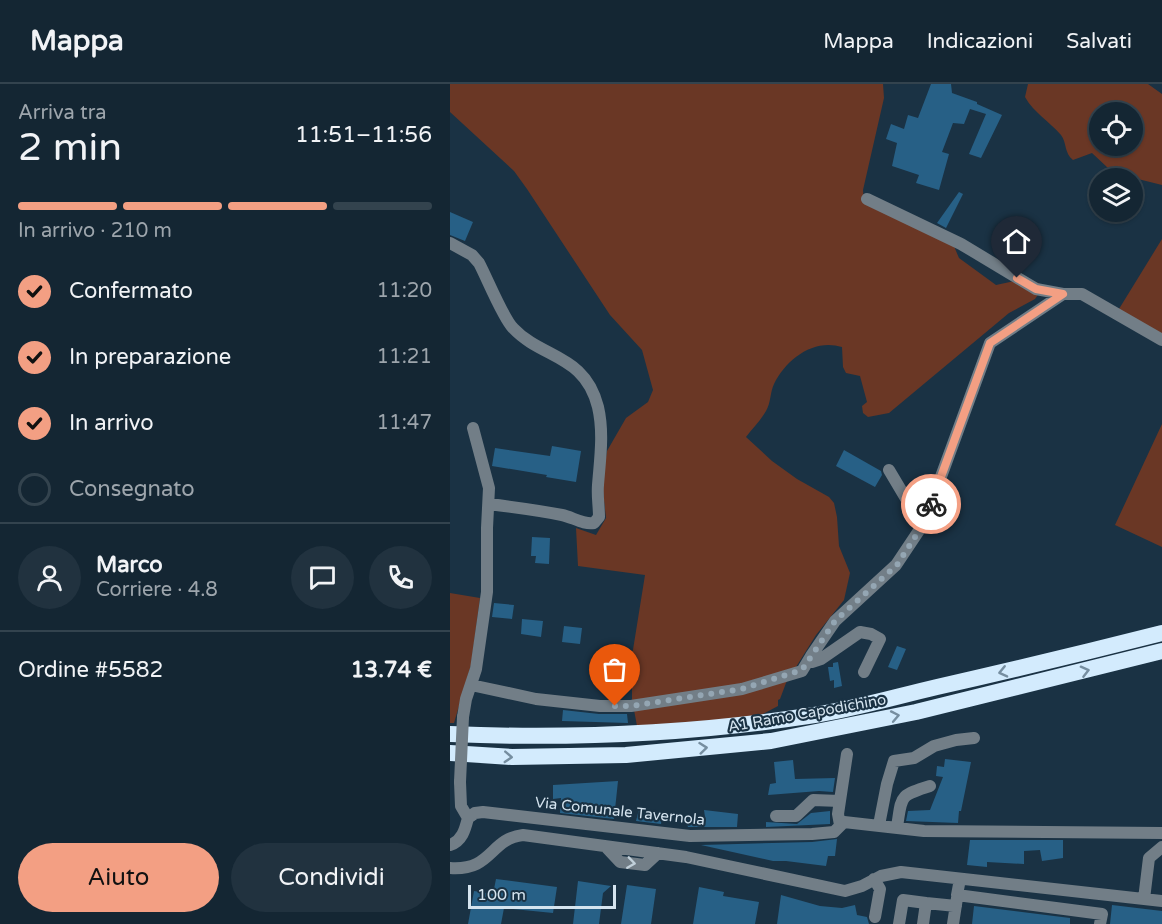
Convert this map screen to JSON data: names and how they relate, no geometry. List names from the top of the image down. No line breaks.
{"streets":{"highway":["A1 Ramo Capodichino"],"street":["Via Comunale Tavernola"]},"scale_bar":"100 m","page":{"header":"Mappa","nav":["Mappa","Indicazioni","Salvati"],"heading":["2 min","Arriva tra","11:51–11:56"],"panel":["Marco","Corriere · 4.8","Ordine #5582","13.74 €"],"bar":"In arrivo · 210 m","list":[["Confermato","11:20"],["In preparazione","11:21"],["In arrivo","11:47"],"Consegnato"],"buttons":["Aiuto","Condividi"],"scale":"100 m"}}
